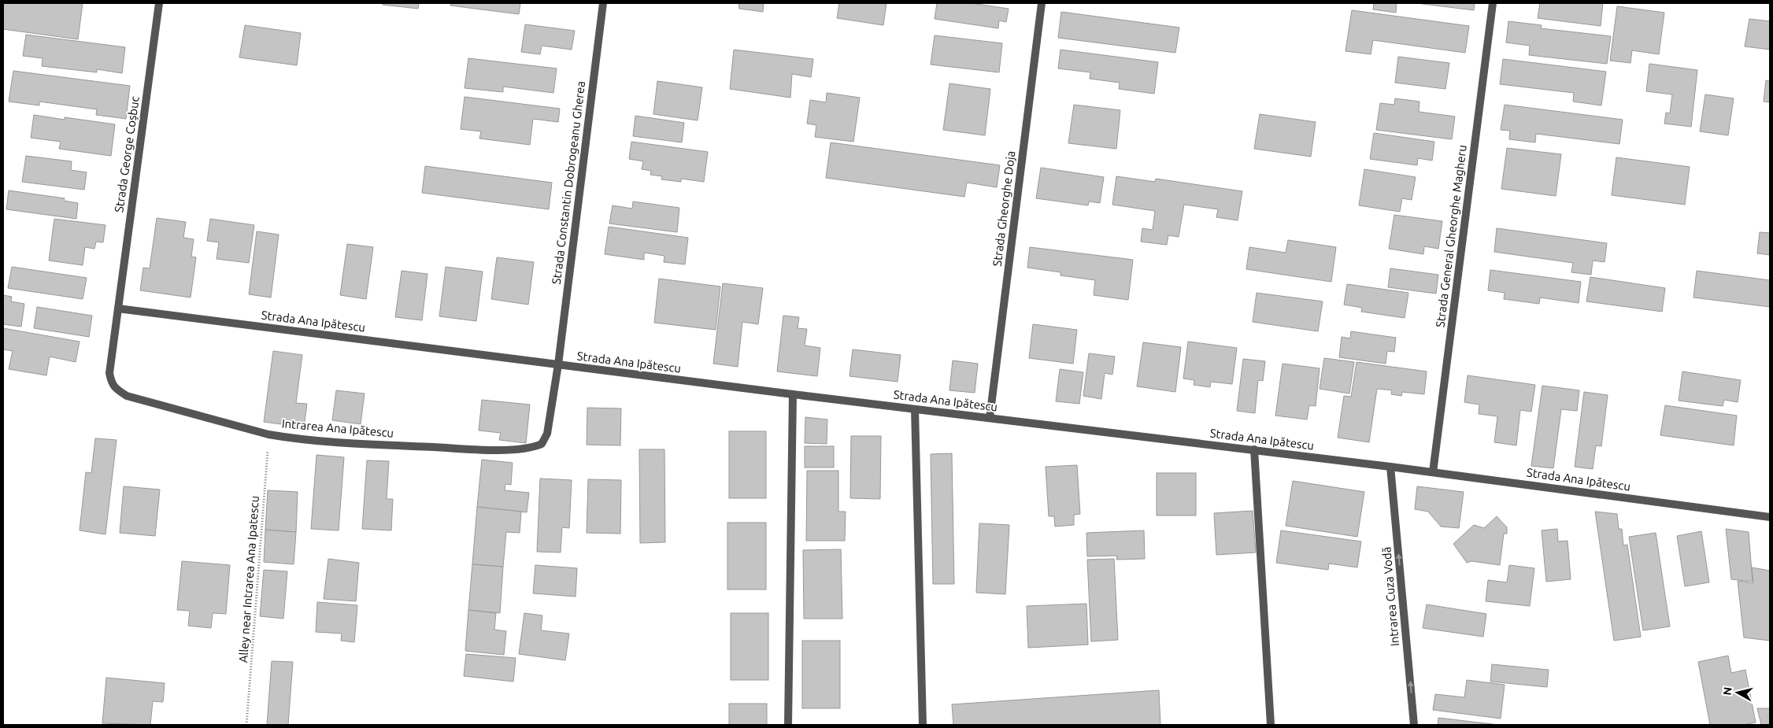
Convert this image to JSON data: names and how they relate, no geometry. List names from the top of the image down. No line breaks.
{"streets":{"street":["Strada George Coșbuc","Strada Constantin Dobrogeanu Gherea","Strada Gheorghe Doja","Strada General Gheorghe Magheru","Strada Ana Ipătescu","Intrarea Ana Ipătescu","Intrarea Cuza Vodă"],"path":["Alley near Intrarea Ana Ipatescu"]},"crossings":[["Strada George Coșbuc","Strada Ana Ipătescu"],["Strada George Coșbuc","Intrarea Ana Ipătescu"],["Strada Constantin Dobrogeanu Gherea","Strada Ana Ipătescu"],["Strada Constantin Dobrogeanu Gherea","Intrarea Ana Ipătescu"],["Strada Gheorghe Doja","Strada Ana Ipătescu"],["Strada General Gheorghe Magheru","Strada Ana Ipătescu"],["Strada Ana Ipătescu","Intrarea Ana Ipătescu"],["Strada Ana Ipătescu","Intrarea Cuza Vodă"],["Intrarea Ana Ipătescu","Alley near Intrarea Ana Ipatescu"]],"one_way":["Intrarea Cuza Vodă"],"north":"left"}
